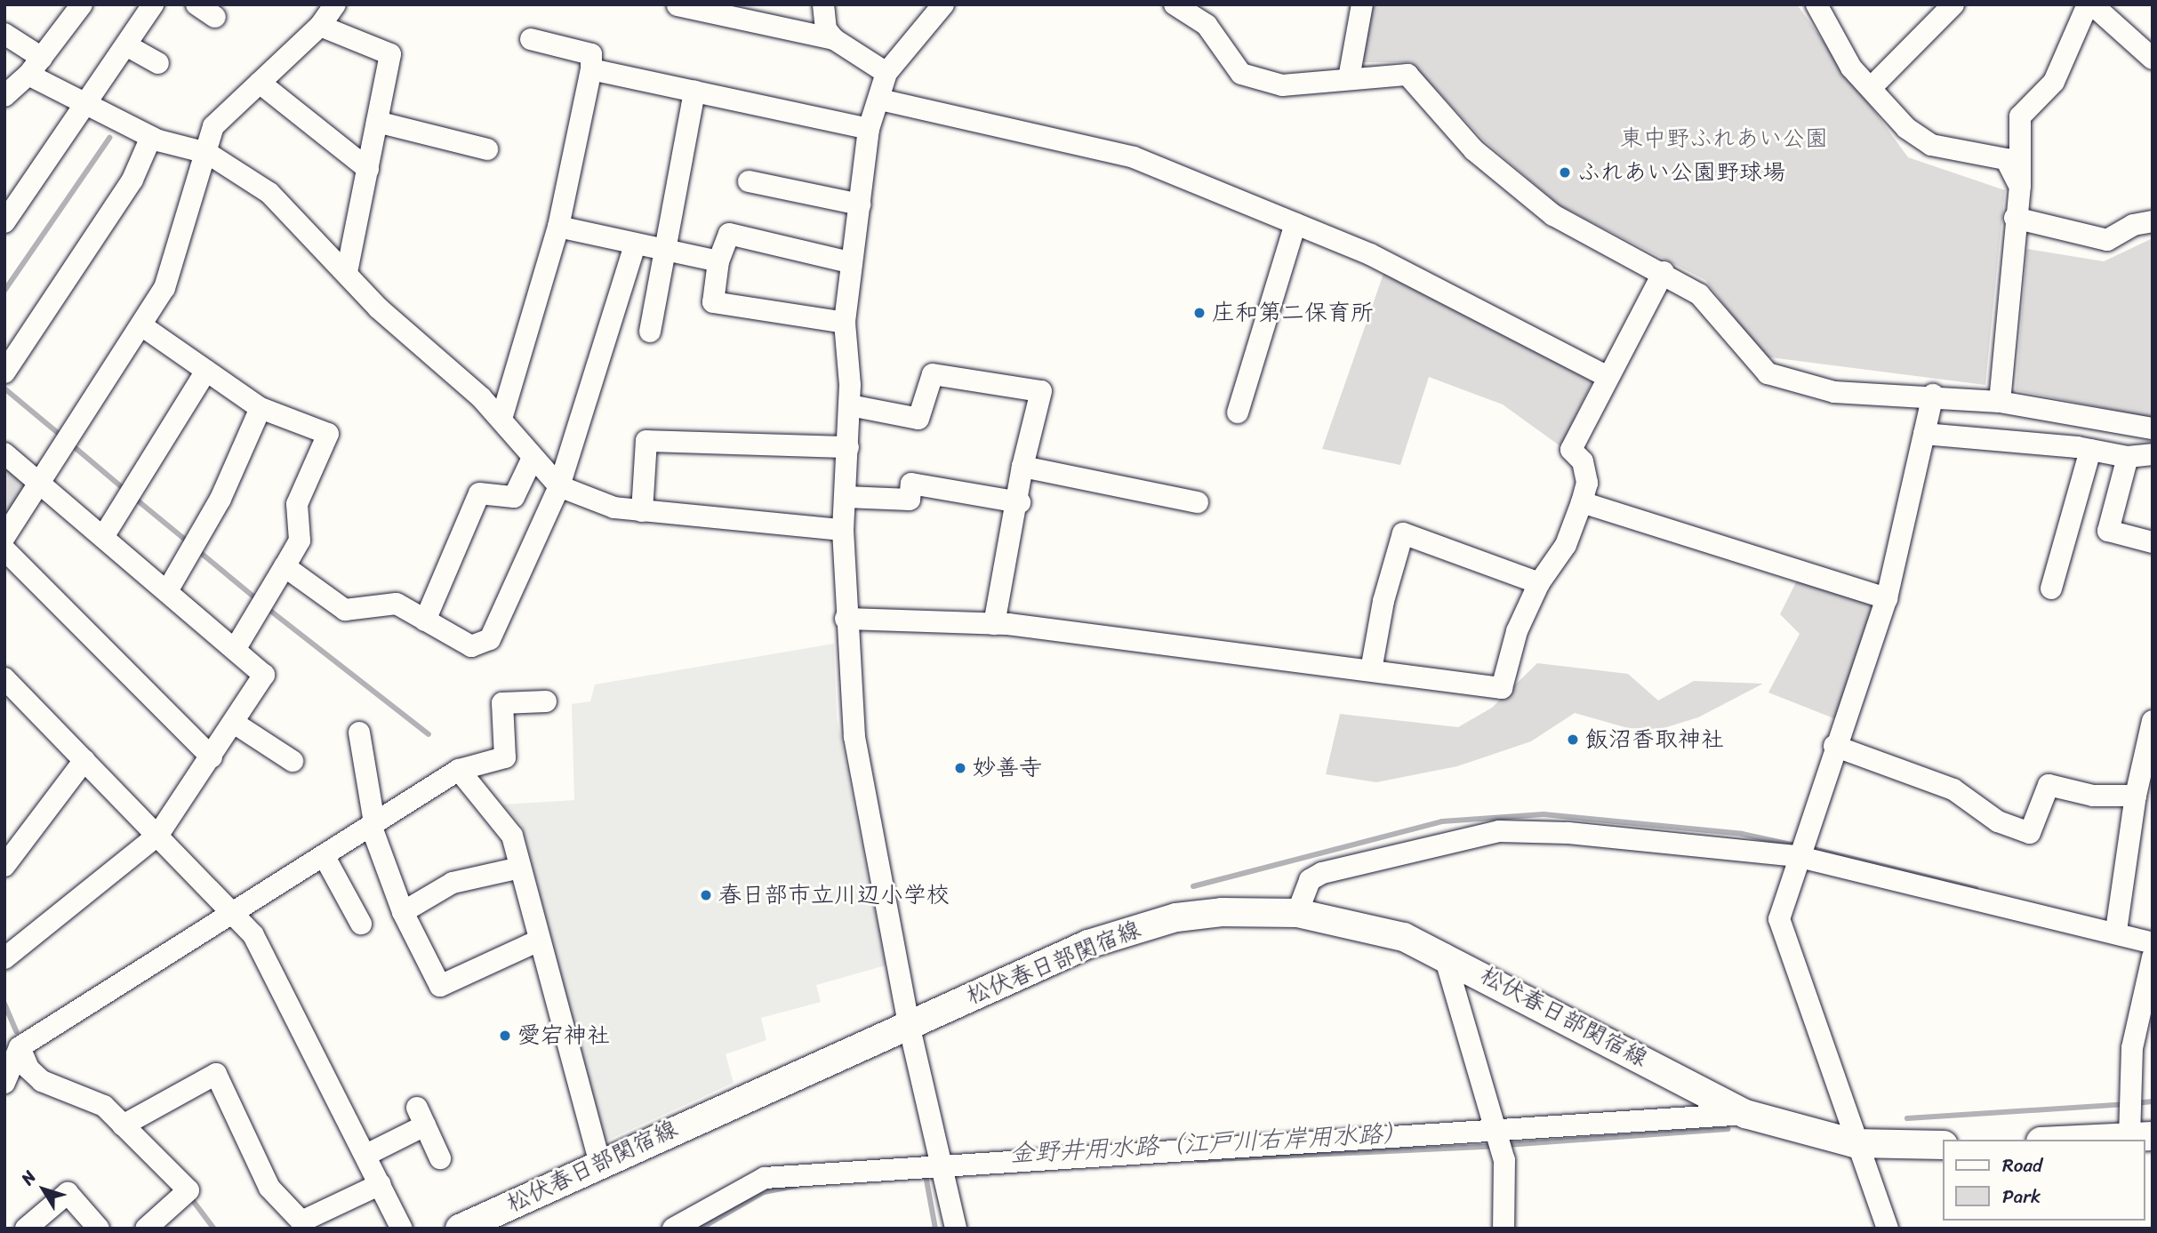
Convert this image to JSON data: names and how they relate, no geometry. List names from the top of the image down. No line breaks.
{"streets":{"main road":["松伏春日部関宿線"]},"water":["金野井用水路（江戸川右岸用水路）"],"parks":["東中野ふれあい公園"],"places":["ふれあい公園野球場","庄和第二保育所","飯沼香取神社","妙善寺","春日部市立川辺小学校","愛宕神社"],"legend":["Road","Park"],"north":"top left"}
